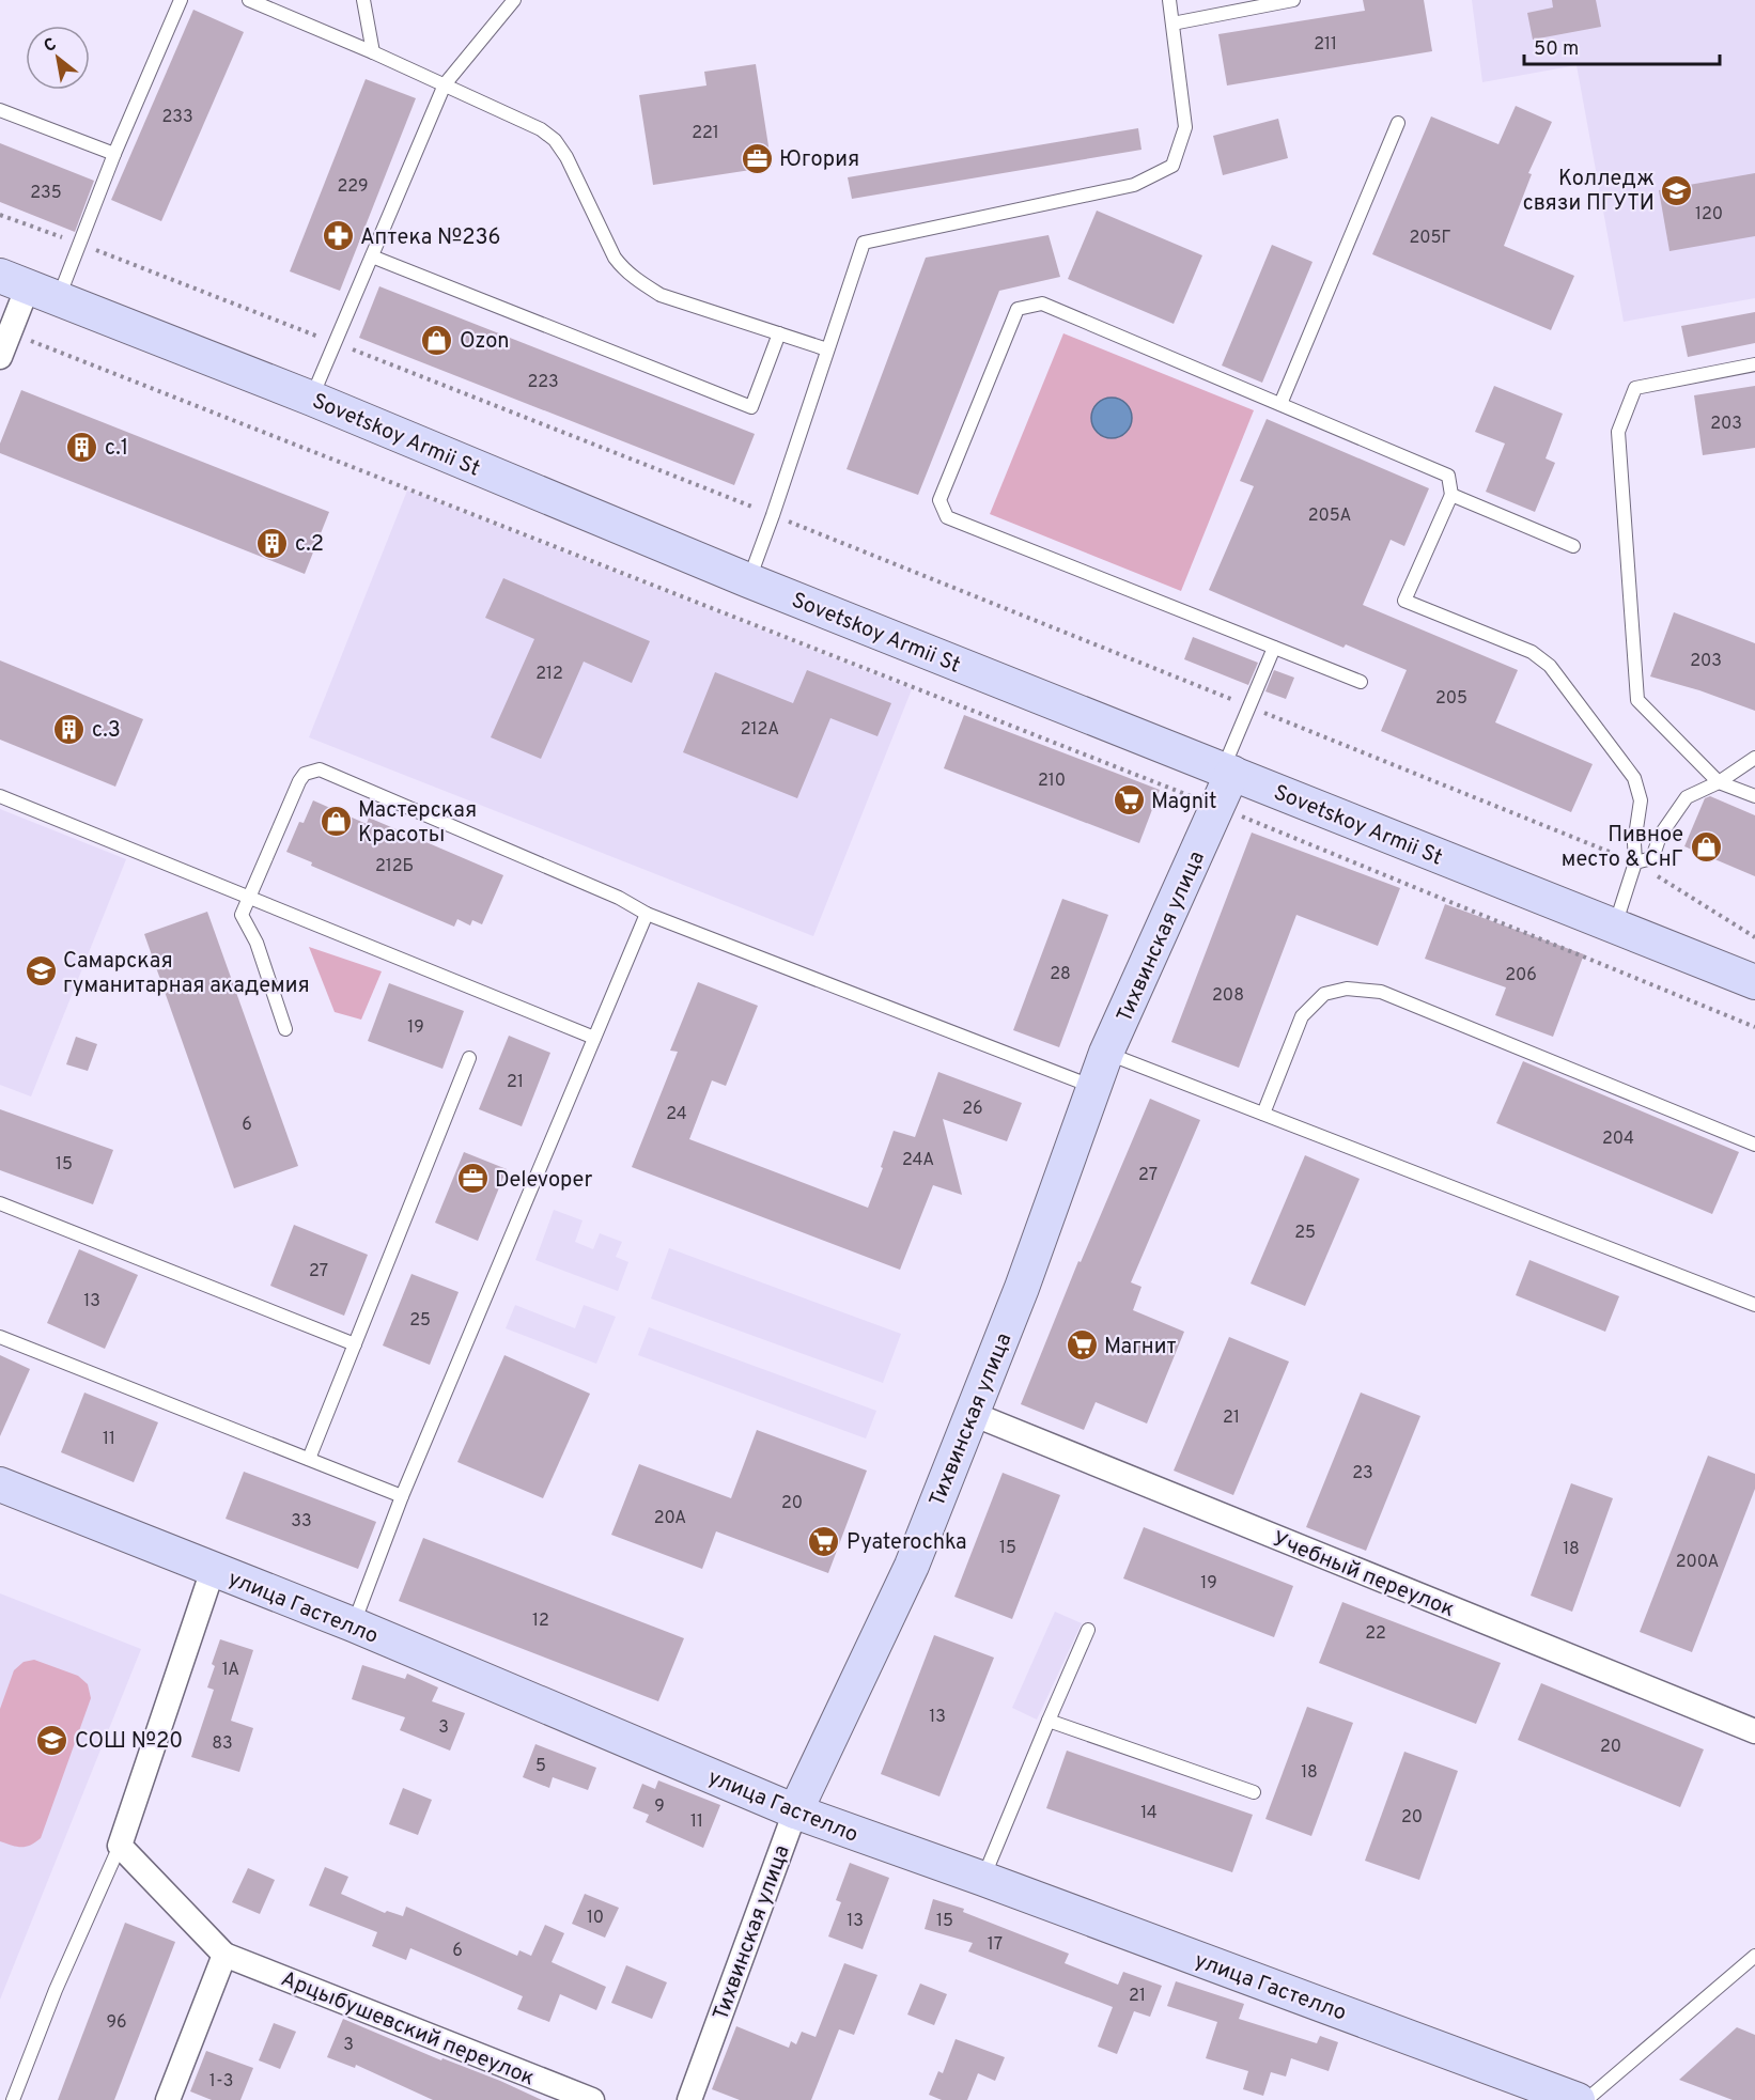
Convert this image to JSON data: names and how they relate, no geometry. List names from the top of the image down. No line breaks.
{"streets":{"street":["Sovetskoy Armii St","Тихвинская улица","Учебный переулок","улица Гастелло","Арцыбушевский переулок"]},"crossings":[["Sovetskoy Armii St","Тихвинская улица"],["Тихвинская улица","Учебный переулок"],["Тихвинская улица","улица Гастелло"]],"places":{"office":["Югория","Delevoper"],"school or university":["Колледж связи ПГУТИ","Самарская гуманитарная академия","СОШ №20"],"pharmacy":["Аптека №236"],"shop":["Ozon","Мастерская Красоты","Пивное место & СнГ"],"building":["с.1","с.2","с.3"],"supermarket":["Magnit","Магнит","Pyaterochka"]},"house_numbers":["211","233","221","229","235","120","205Г","223","203","205А","203","212","205","212А","210","212Б","28","206","208","19","21","26","24","6","204","24А","15","27","25","27","13","25","21","11","23","20","20А","33","15","18","200А","19","12","22","1А","13","3","83","20","5","18","9","14","20","11","10","13","15","17","6","21","96","3","1-3"],"scale_bar":"50 m","north":"top left"}
